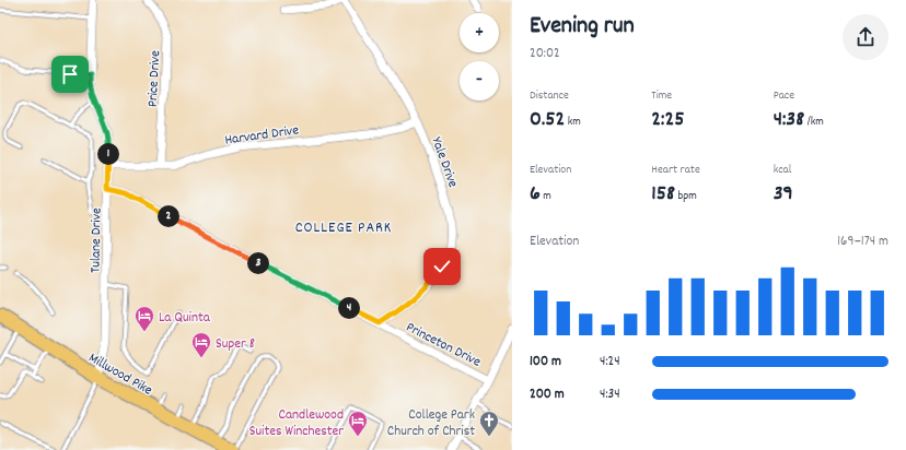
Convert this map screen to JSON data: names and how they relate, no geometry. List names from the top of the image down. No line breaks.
{"streets":{"highway":["Millwood Pike"],"street":["Price Drive","Harvard Drive","Yale Drive","Tulane Drive","Princeton Drive"]},"crossings":[["Price Drive","Harvard Drive"],["Harvard Drive","Yale Drive"],["Harvard Drive","Tulane Drive"],["Yale Drive","Princeton Drive"],["Tulane Drive","Princeton Drive"],["Tulane Drive","Millwood Pike"]],"districts":["COLLEGE PARK"],"places":{"hotel":["La Quinta","Super 8","Candlewood Suites Winchester"],"church":["College Park Church of Christ"]},"page":{"heading":["Evening run","20:02"],"map_buttons":["+","−"],"stats":[["Distance","0.52 km"],["Time","2:25"],["Pace","4:38 /km"],["Elevation","6 m"],["Heart rate","158 bpm"],["kcal","39"]],"pins":["1","2","3","4"],"chart":["Elevation","169–174 m"],"list":[{"name":"100 m","note":"4:24"},{"name":"200 m","note":"4:34"}]}}
